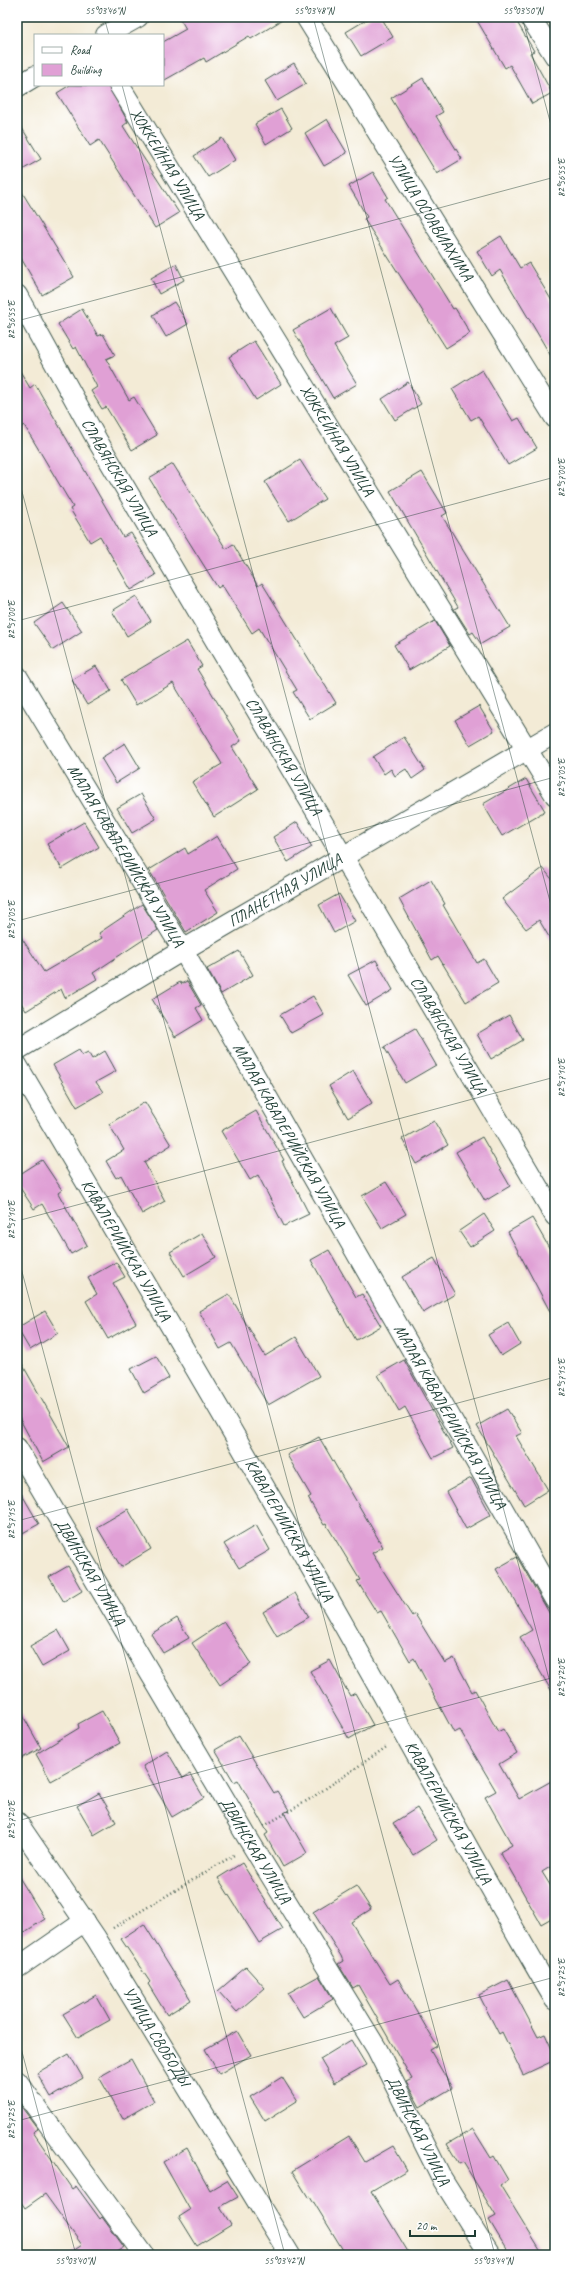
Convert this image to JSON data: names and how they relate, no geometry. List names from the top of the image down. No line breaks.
{"streets":{"street":["ХОККЕЙНАЯ УЛИЦА","УЛИЦА ОСОАВИАХИМА","СЛАВЯНСКАЯ УЛИЦА","МАЛАЯ КАВАЛЕРИЙСКАЯ УЛИЦА","ПЛАНЕТНАЯ УЛИЦА","КАВАЛЕРИЙСКАЯ УЛИЦА","ДВИНСКАЯ УЛИЦА","УЛИЦА СВОБОДЫ"]},"crossings":[["ХОККЕЙНАЯ УЛИЦА","ПЛАНЕТНАЯ УЛИЦА"],["СЛАВЯНСКАЯ УЛИЦА","ПЛАНЕТНАЯ УЛИЦА"],["МАЛАЯ КАВАЛЕРИЙСКАЯ УЛИЦА","ПЛАНЕТНАЯ УЛИЦА"]],"legend":["Road","Building"],"scale_bar":"20 m","coordinates":["55°03'46\"N","55°03'48\"N","55°03'50\"N","82°56'55\"E","82°57'00\"E","82°57'05\"E","82°57'10\"E","82°57'15\"E","82°57'20\"E","82°57'25\"E","55°03'40\"N","55°03'42\"N","55°03'44\"N"]}
